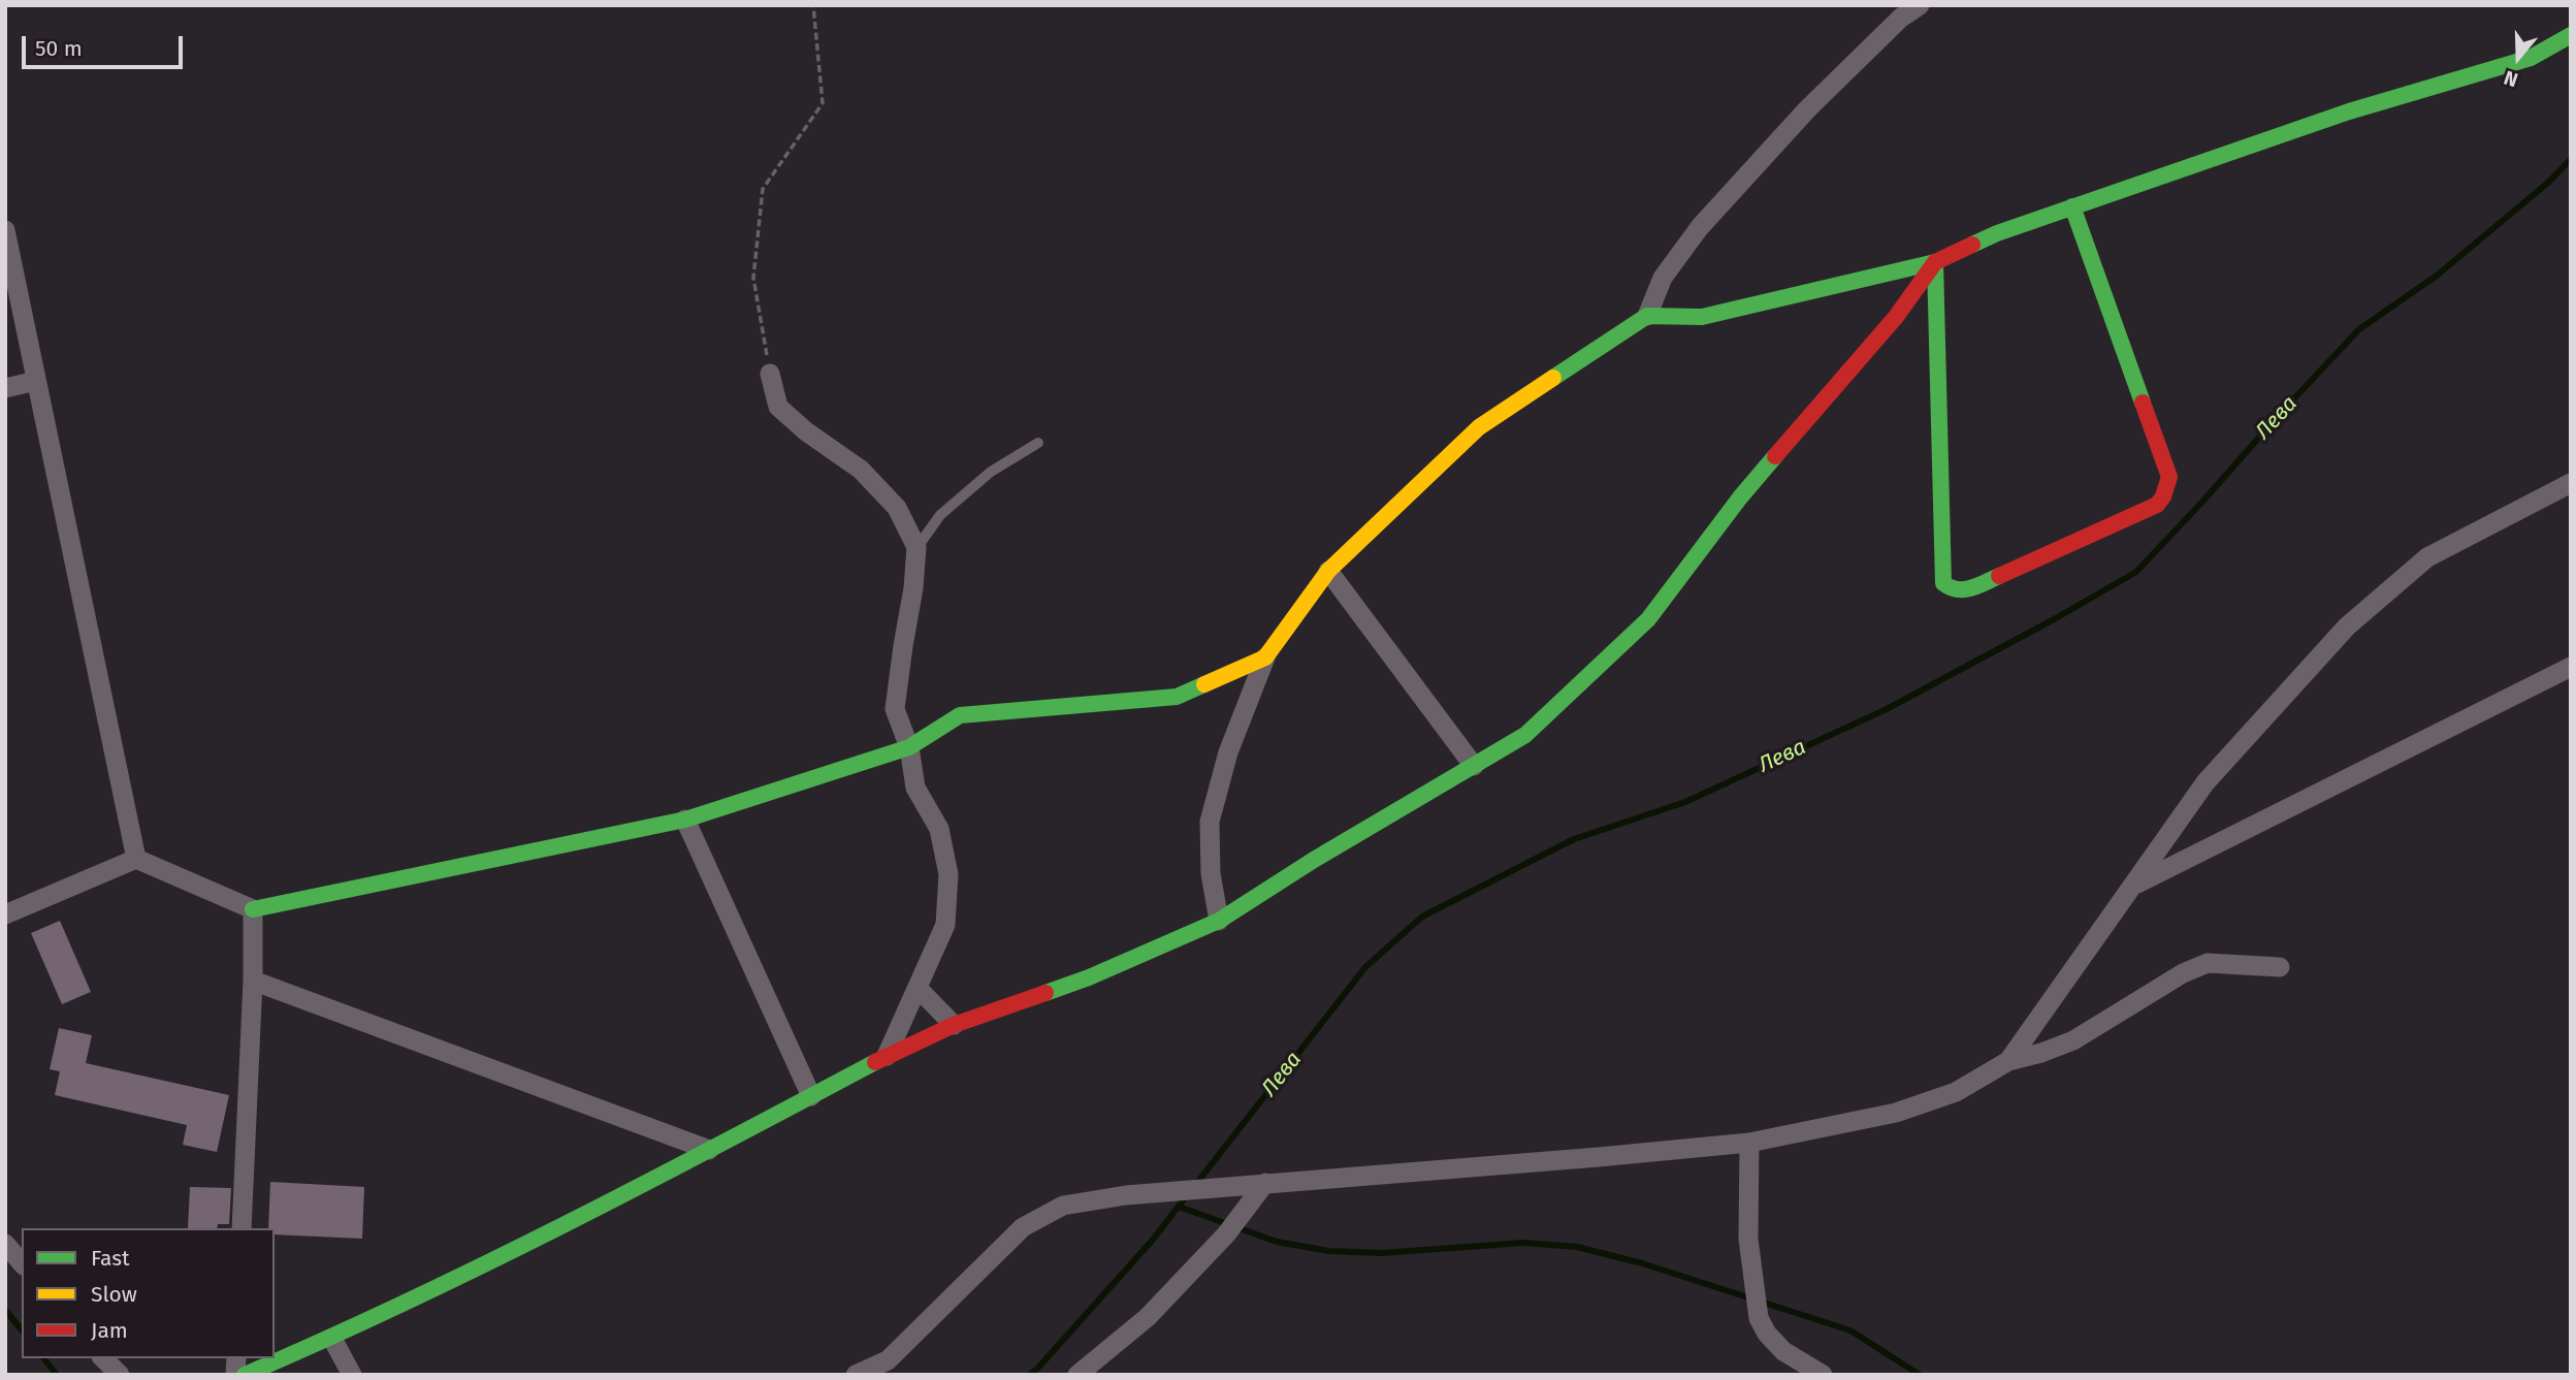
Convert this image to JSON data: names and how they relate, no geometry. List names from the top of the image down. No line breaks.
{"water":["Лева"],"legend":["Fast","Slow","Jam"],"scale_bar":"50 m","north":"bottom"}
